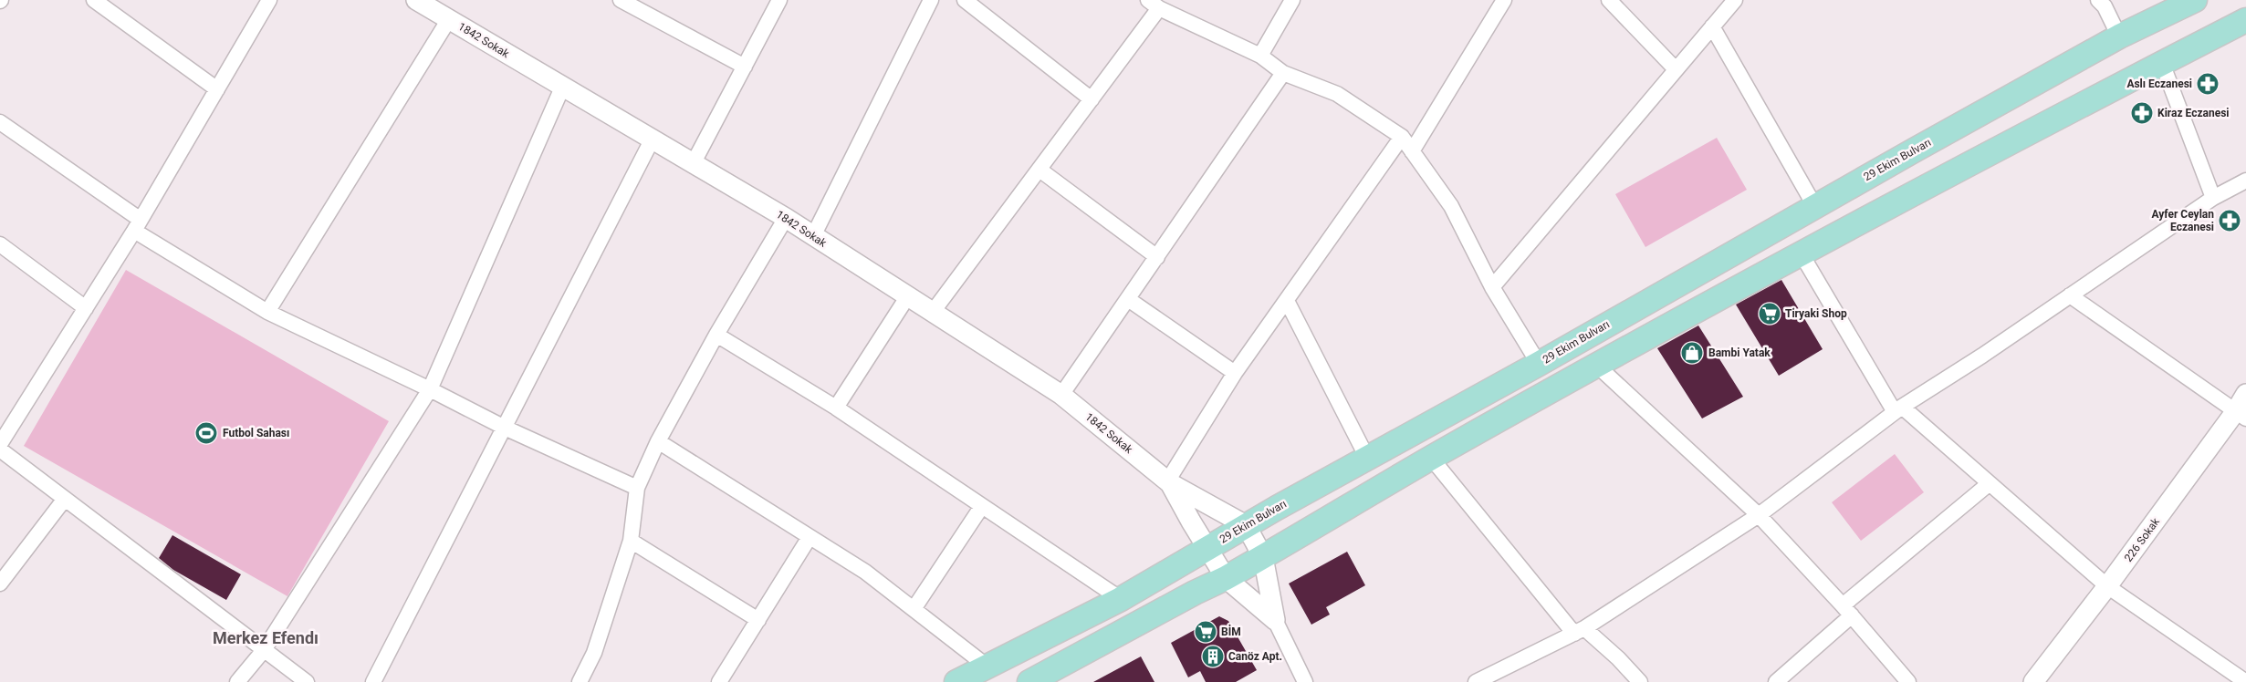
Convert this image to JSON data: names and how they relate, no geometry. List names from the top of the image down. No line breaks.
{"streets":{"main road":["29 Ekim Bulvarı"],"street":["1842 Sokak","226 Sokak"]},"districts":["Merkez Efendı"],"places":{"pharmacy":["Aslı Eczanesi","Kiraz Eczanesi","Ayfer Ceylan Eczanesi"],"supermarket":["Tiryaki Shop","BİM"],"shop":["Bambi Yatak"],"sports":["Futbol Sahası"],"building":["Canöz Apt."]}}
